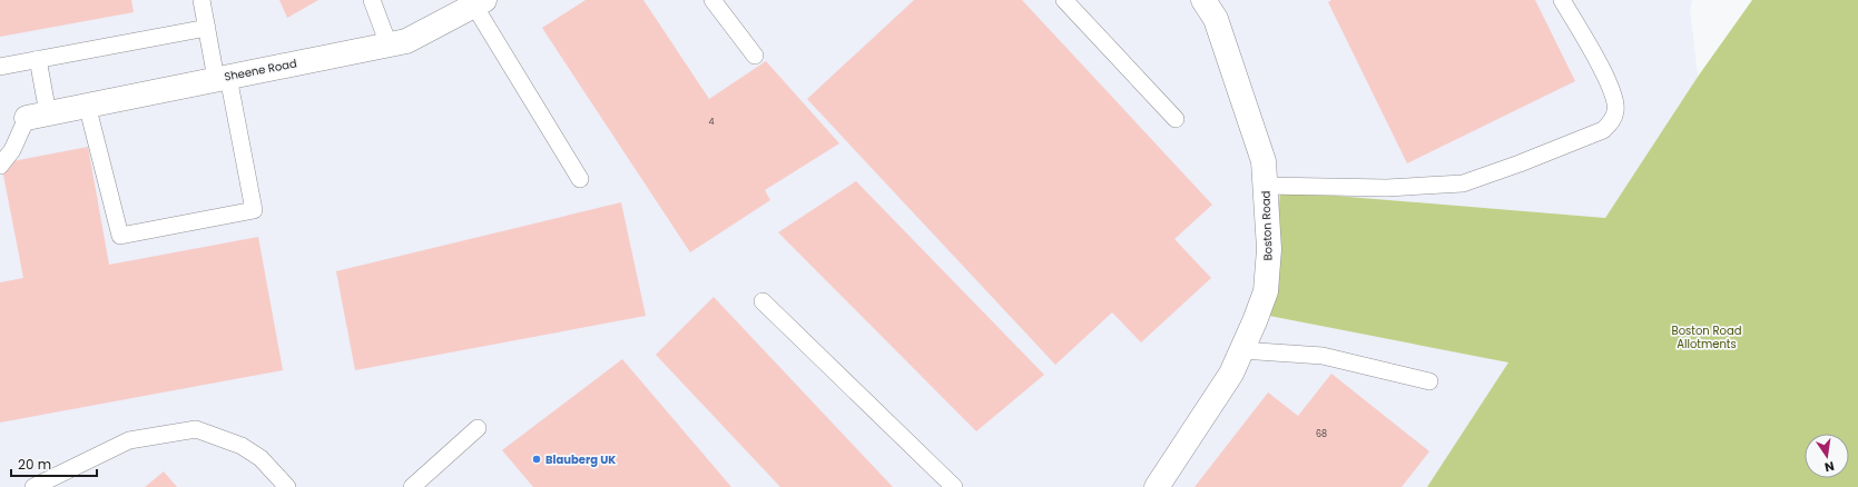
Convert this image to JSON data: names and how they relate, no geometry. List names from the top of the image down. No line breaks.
{"streets":{"street":["Sheene Road","Boston Road"]},"parks":["Boston Road Allotments"],"places":["Blauberg UK"],"house_numbers":["4","68"],"scale_bar":"20 m","north":"bottom"}
